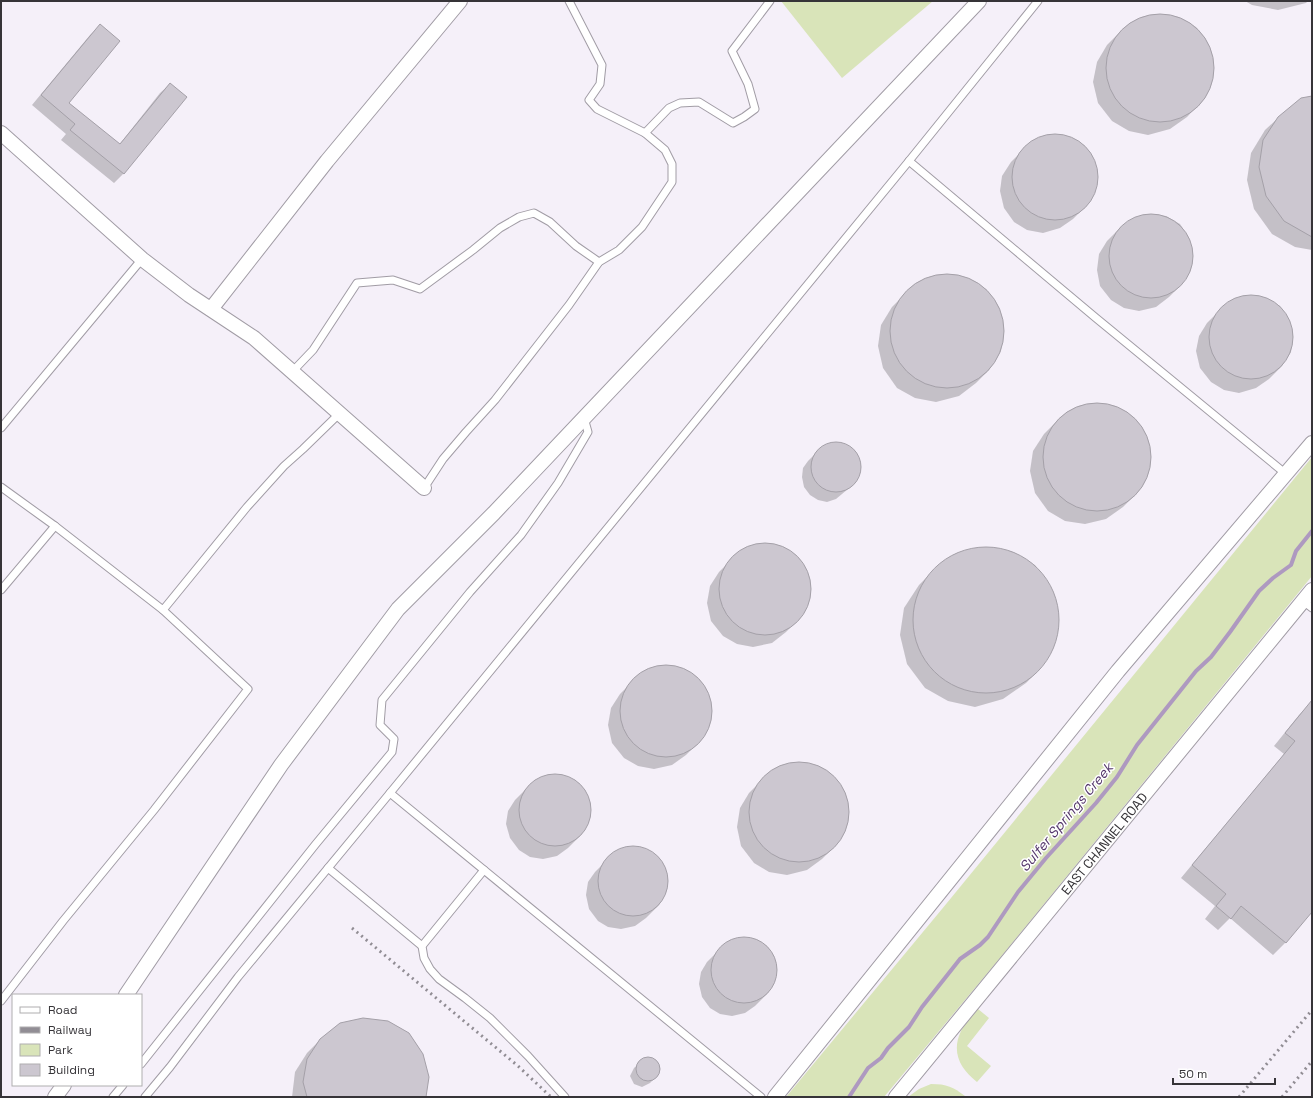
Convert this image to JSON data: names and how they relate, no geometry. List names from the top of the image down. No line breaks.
{"streets":{"street":["EAST CHANNEL ROAD"]},"water":["Sulfer Springs Creek"],"legend":["Road","Railway","Park","Building"],"scale_bar":"50 m"}
